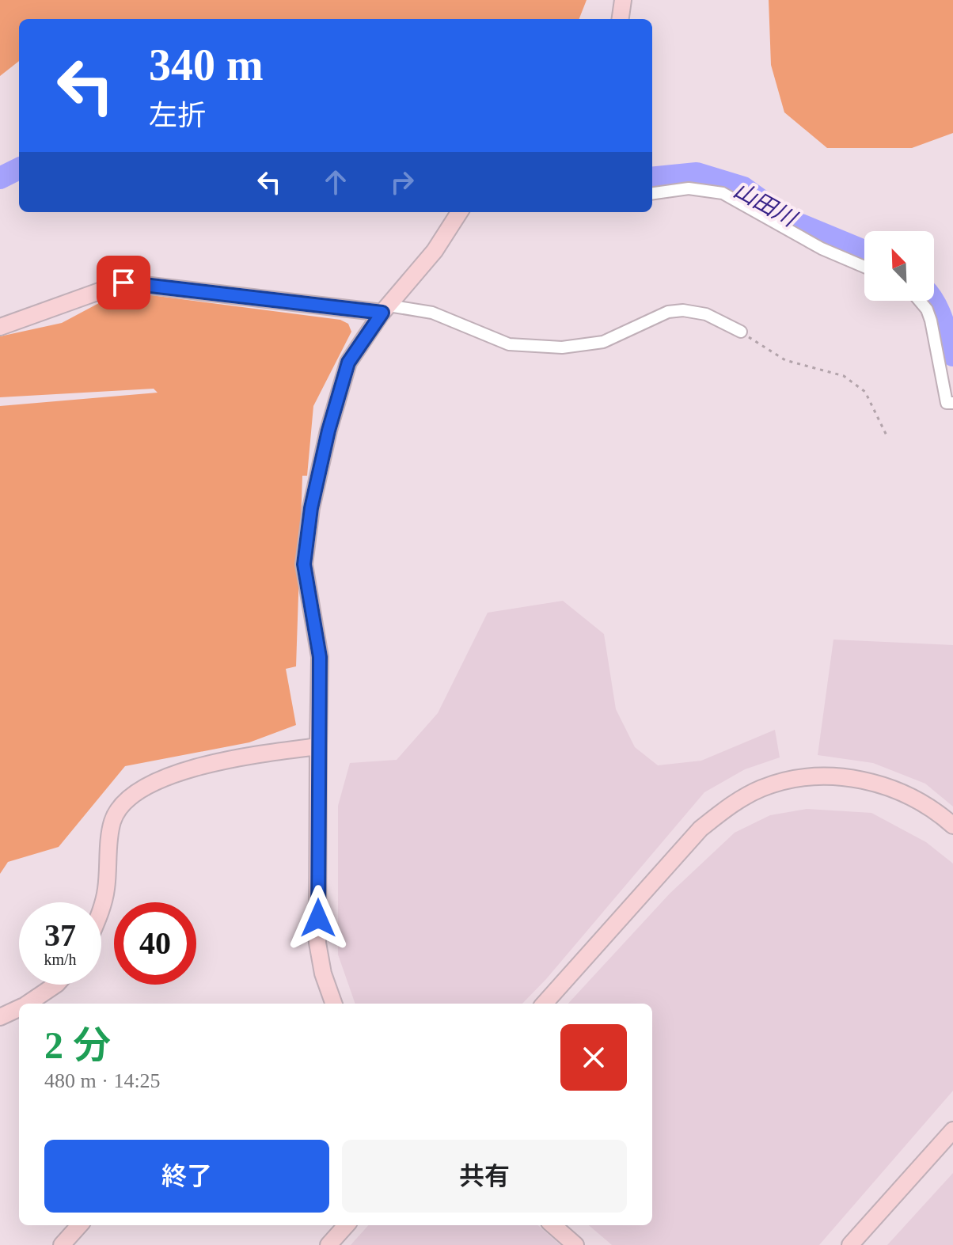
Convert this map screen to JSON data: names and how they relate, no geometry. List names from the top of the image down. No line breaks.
{"water":["山田川"],"north":"top left","page":{"turn":["340 m","左折"],"speed":"37 km/h","limit":"40","heading":["2 分","480 m · 14:25"],"buttons":["終了","共有"]}}
